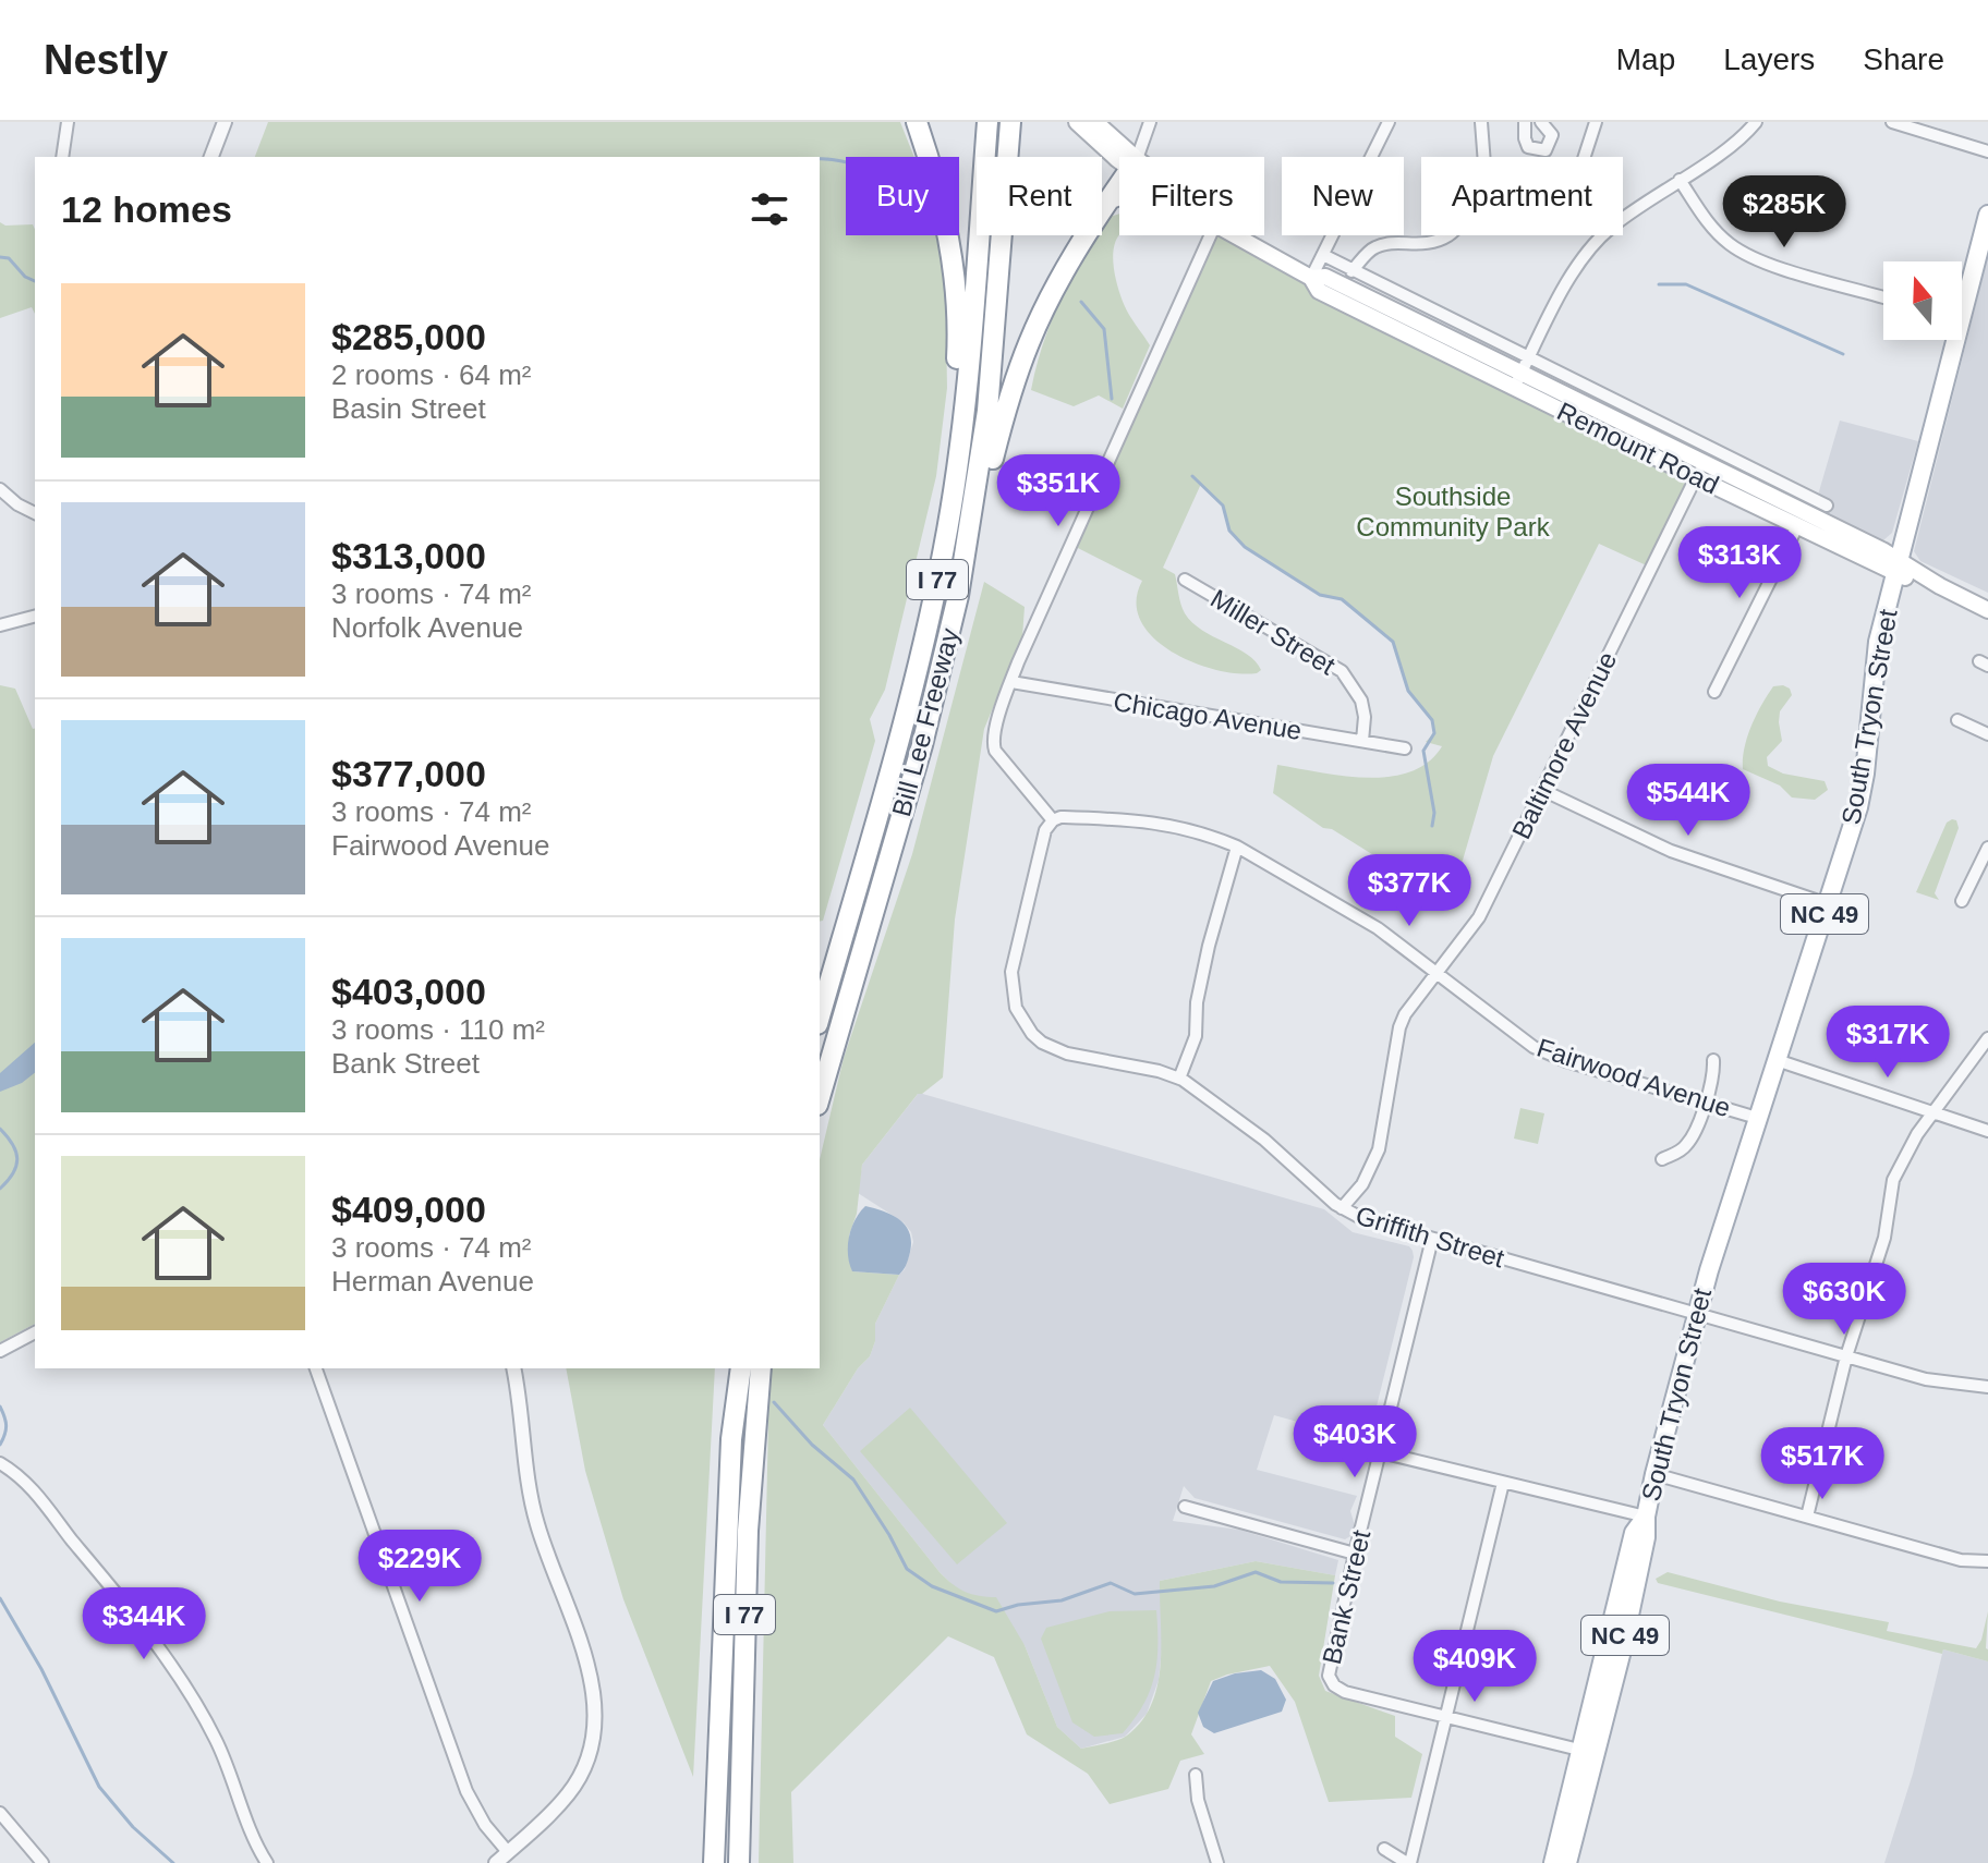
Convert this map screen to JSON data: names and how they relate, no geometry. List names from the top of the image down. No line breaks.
{"streets":{"highway":["I 77","Bill Lee Freeway"],"main road":["Remount Road","South Tryon Street","NC 49"],"street":["Miller Street","Chicago Avenue","Baltimore Avenue","Fairwood Avenue","Griffith Street","Bank Street"]},"crossings":[["Remount Road","South Tryon Street"],["Remount Road","Baltimore Avenue"],["Miller Street","Chicago Avenue"],["South Tryon Street","Fairwood Avenue"],["South Tryon Street","Griffith Street"],["Baltimore Avenue","Fairwood Avenue"],["Baltimore Avenue","Griffith Street"],["Fairwood Avenue","Griffith Street"],["Griffith Street","Bank Street"]],"parks":["Southside Community Park"],"north":"top","page":{"header":"Nestly","nav":["Map","Layers","Share"],"chip":["Buy","Rent","Filters","New","Apartment"],"heading":"12 homes","price":["$285K","$351K","$313K","$544K","$377K","$317K","$630K","$403K","$517K","$229K","$344K","$409K"],"list":[{"name":"$285,000","note":"2 rooms · 64 m² · Basin Street"},{"name":"$313,000","note":"3 rooms · 74 m² · Norfolk Avenue"},{"name":"$377,000","note":"3 rooms · 74 m² · Fairwood Avenue"},{"name":"$403,000","note":"3 rooms · 110 m² · Bank Street"},{"name":"$409,000","note":"3 rooms · 74 m² · Herman Avenue"}]}}
